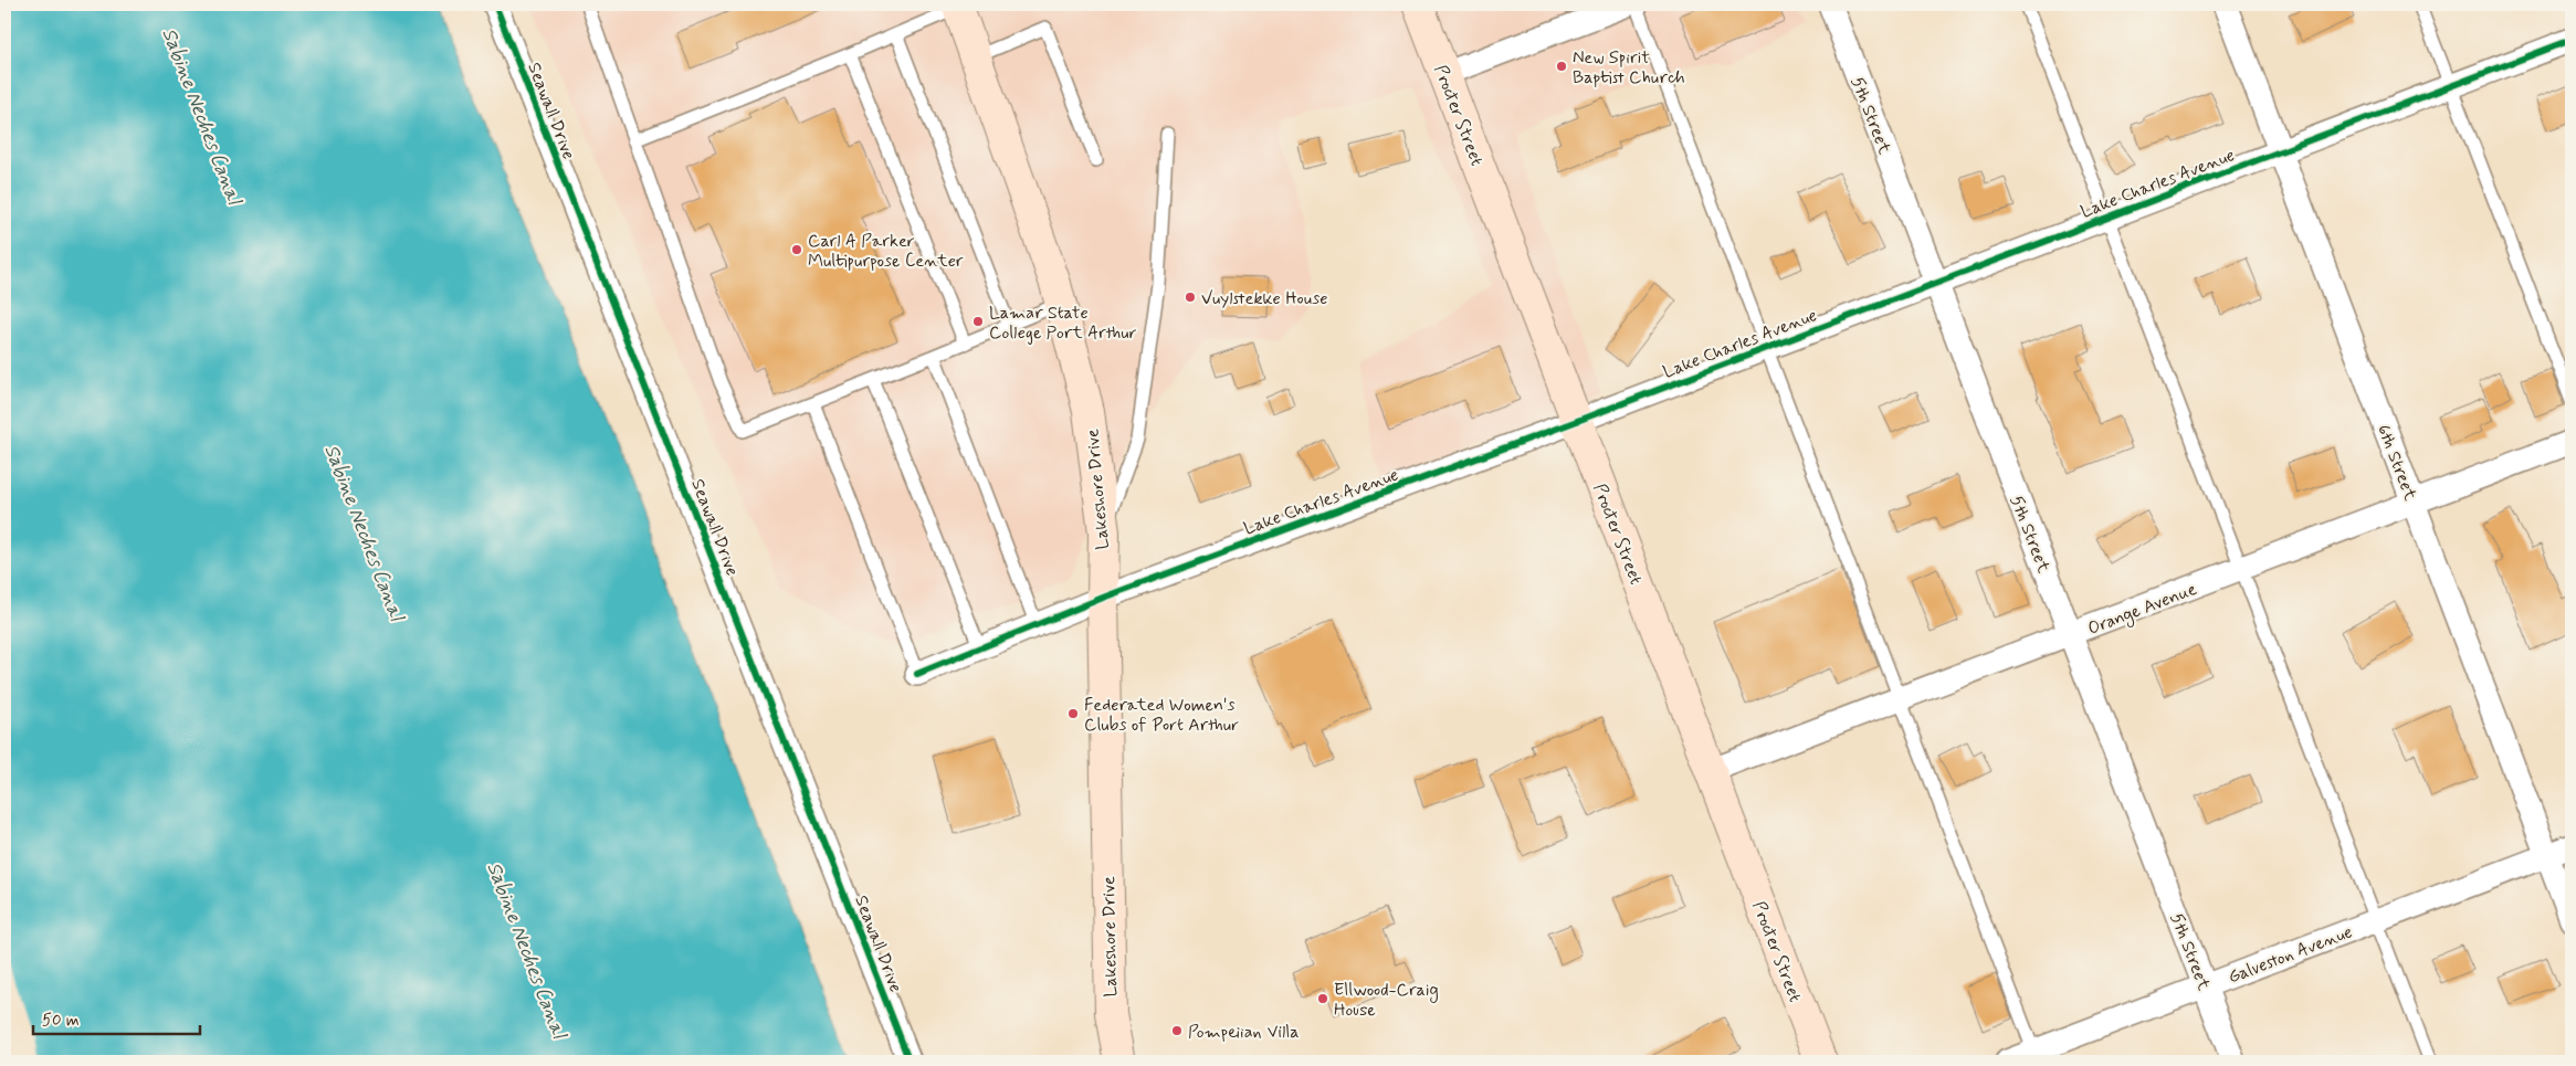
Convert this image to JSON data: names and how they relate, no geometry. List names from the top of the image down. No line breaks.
{"streets":{"main road":["Procter Street","Lakeshore Drive"],"street":["Seawall Drive","5th Street","Lake Charles Avenue","6th Street","Orange Avenue","Galveston Avenue"]},"crossings":[["Procter Street","Lake Charles Avenue"],["Procter Street","Orange Avenue"],["5th Street","Lake Charles Avenue"],["5th Street","Orange Avenue"],["5th Street","Galveston Avenue"],["Lake Charles Avenue","6th Street"],["Lake Charles Avenue","Lakeshore Drive"],["6th Street","Orange Avenue"],["6th Street","Galveston Avenue"]],"water":["Sabine Neches Canal"],"places":["New Spirit Baptist Church","Carl A Parker Multipurpose Center","Vuylstekke House","Lamar State College Port Arthur","Federated Women's Clubs of Port Arthur","Ellwood-Craig House","Pompeiian Villa"],"scale_bar":"50 m"}
